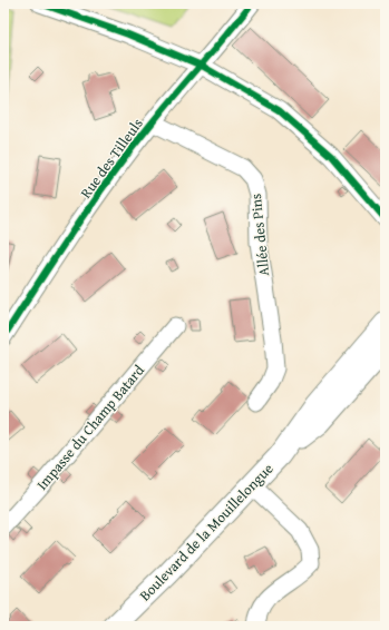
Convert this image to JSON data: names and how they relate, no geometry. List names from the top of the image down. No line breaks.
{"streets":{"main road":["Boulevard de la Mouillelongue"],"street":["Rue des Tilleuls","Allée des Pins","Impasse du Champ Batard"]},"crossings":[["Rue des Tilleuls","Allée des Pins"]]}
